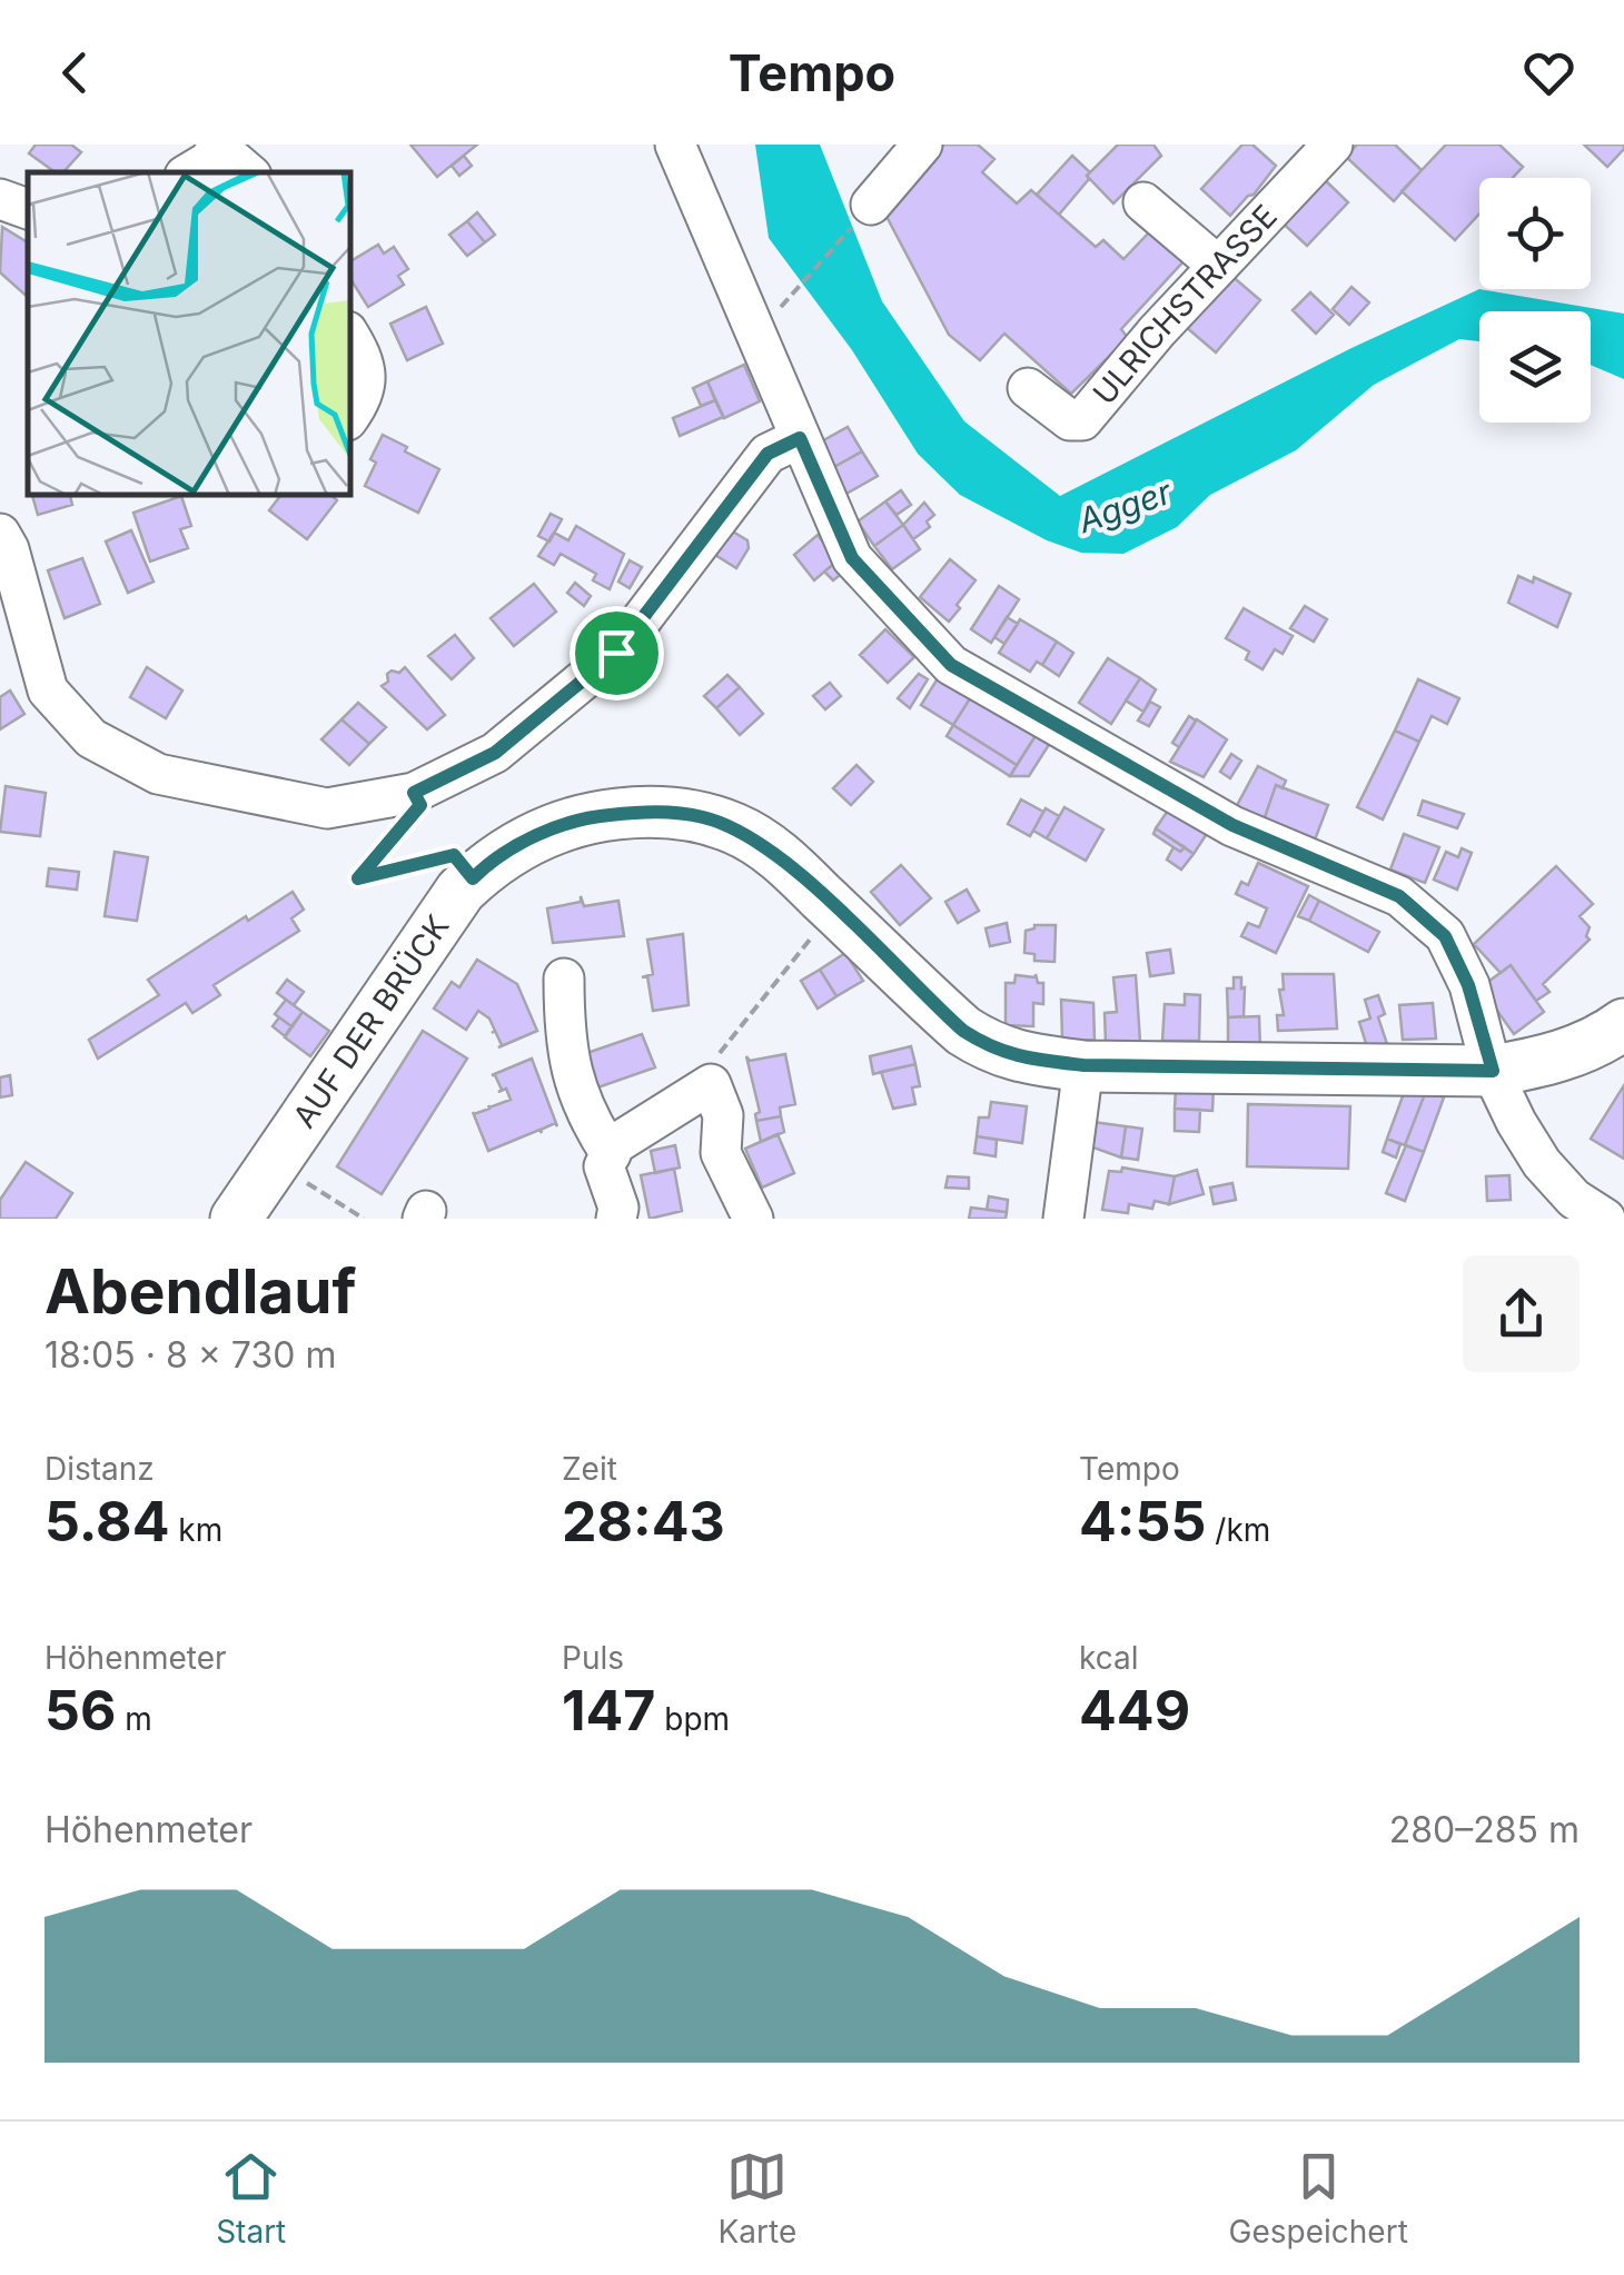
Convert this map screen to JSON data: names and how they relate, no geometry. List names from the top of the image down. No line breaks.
{"streets":{"main road":["AUF DER BRÜCK"],"street":["ULRICHSTRASSE"]},"water":["Agger"],"page":{"header":"Tempo","heading":["Abendlauf","18:05 · 8 × 730 m"],"stats":[["Distanz","5.84 km"],["Zeit","28:43"],["Tempo","4:55 /km"],["Höhenmeter","56 m"],["Puls","147 bpm"],["kcal","449"]],"chart":["Höhenmeter","280–285 m"],"tabs":["Start","Karte","Gespeichert"]}}
